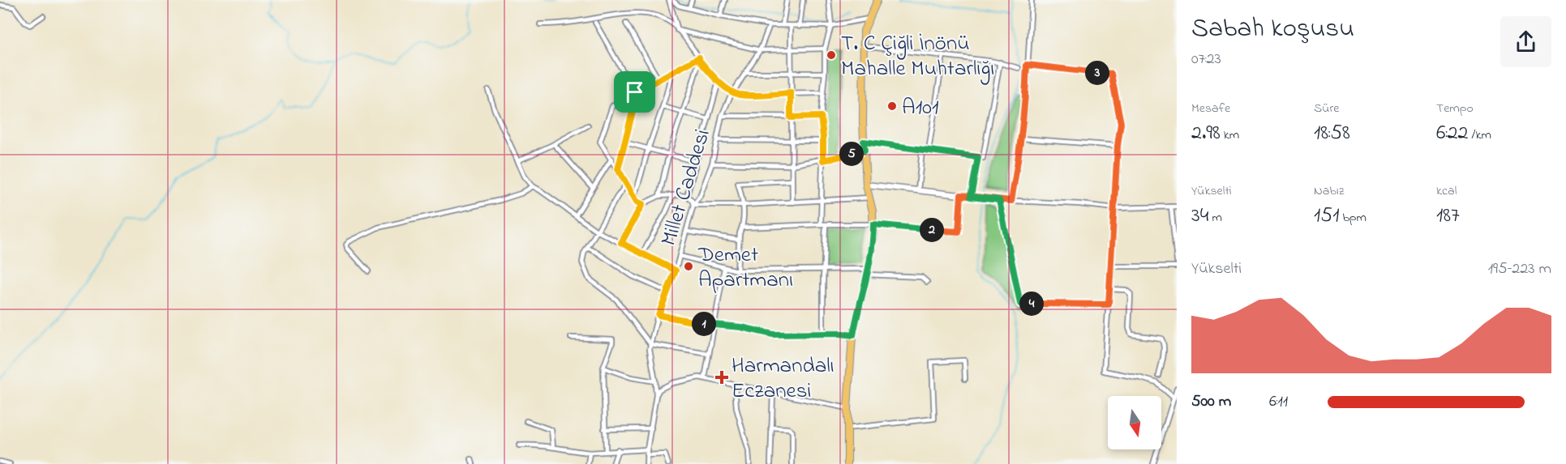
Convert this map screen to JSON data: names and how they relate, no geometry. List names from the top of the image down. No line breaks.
{"streets":{"street":["Millet Caddesi"]},"places":{"other":["T. C Çiğli İnönü Mahalle Muhtarlığı","A101","Demet Apartmanı"],"health":["Harmandalı Eczanesi"]},"north":"bottom","page":{"heading":["Sabah koşusu","07:23"],"pins":["3","5","2","4","1"],"stats":[["Mesafe","2.98 km"],["Süre","18:58"],["Tempo","6:22 /km"],["Yükselti","34 m"],["Nabız","151 bpm"],["kcal","187"]],"chart":["Yükselti","195–223 m"],"list":[{"name":"500 m","note":"6:11"}]}}
